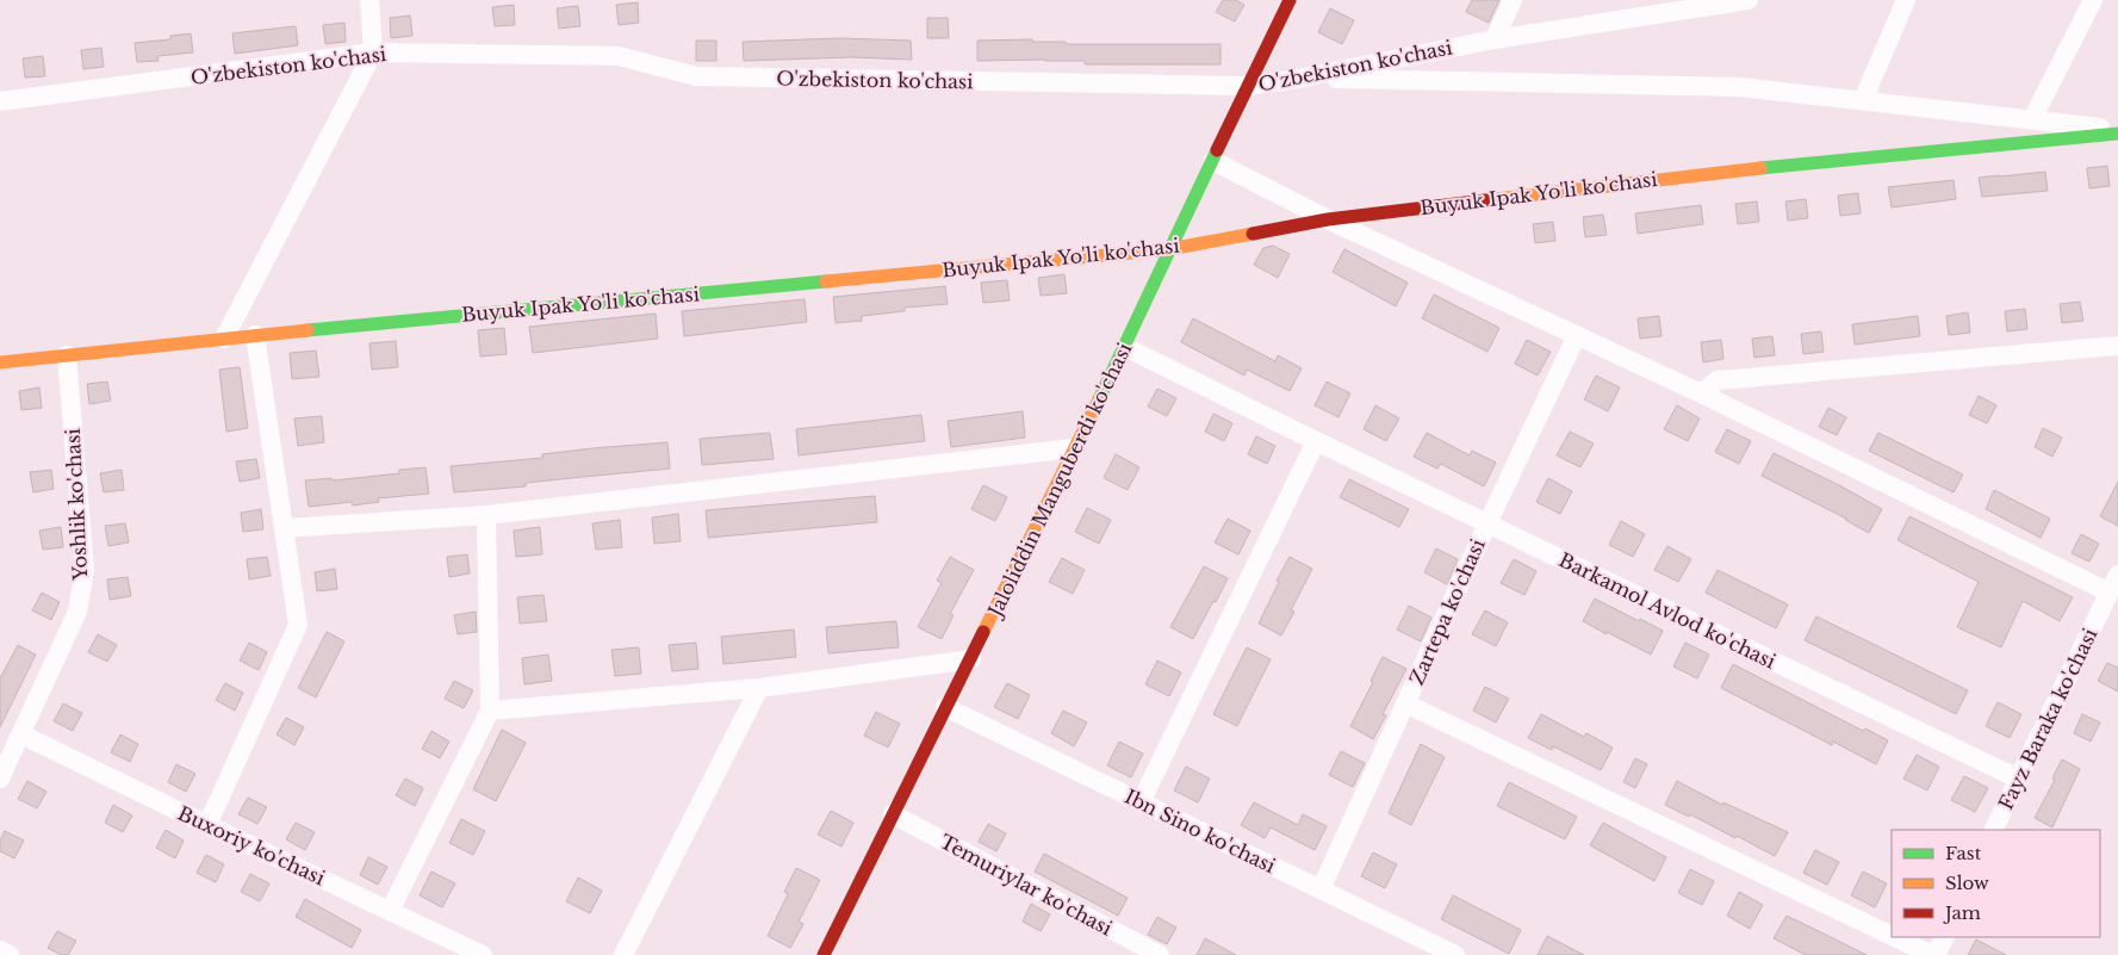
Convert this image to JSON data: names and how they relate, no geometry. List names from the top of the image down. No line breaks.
{"streets":{"street":["O'zbekiston ko'chasi","Buyuk Ipak Yo'li ko'chasi","Jaloliddin Manguberdi ko'chasi","Yoshlik ko'chasi","Barkamol Avlod ko'chasi","Zartepa ko'chasi","Fayz Baraka ko'chasi","Ibn Sino ko'chasi","Buxoriy ko'chasi","Temuriylar ko'chasi"]},"crossings":[["O'zbekiston ko'chasi","Jaloliddin Manguberdi ko'chasi"],["Buyuk Ipak Yo'li ko'chasi","Jaloliddin Manguberdi ko'chasi"],["Buyuk Ipak Yo'li ko'chasi","Yoshlik ko'chasi"],["Jaloliddin Manguberdi ko'chasi","Barkamol Avlod ko'chasi"],["Jaloliddin Manguberdi ko'chasi","Ibn Sino ko'chasi"],["Jaloliddin Manguberdi ko'chasi","Temuriylar ko'chasi"],["Yoshlik ko'chasi","Buxoriy ko'chasi"],["Barkamol Avlod ko'chasi","Zartepa ko'chasi"],["Barkamol Avlod ko'chasi","Fayz Baraka ko'chasi"],["Zartepa ko'chasi","Ibn Sino ko'chasi"]],"legend":["Fast","Slow","Jam"]}
